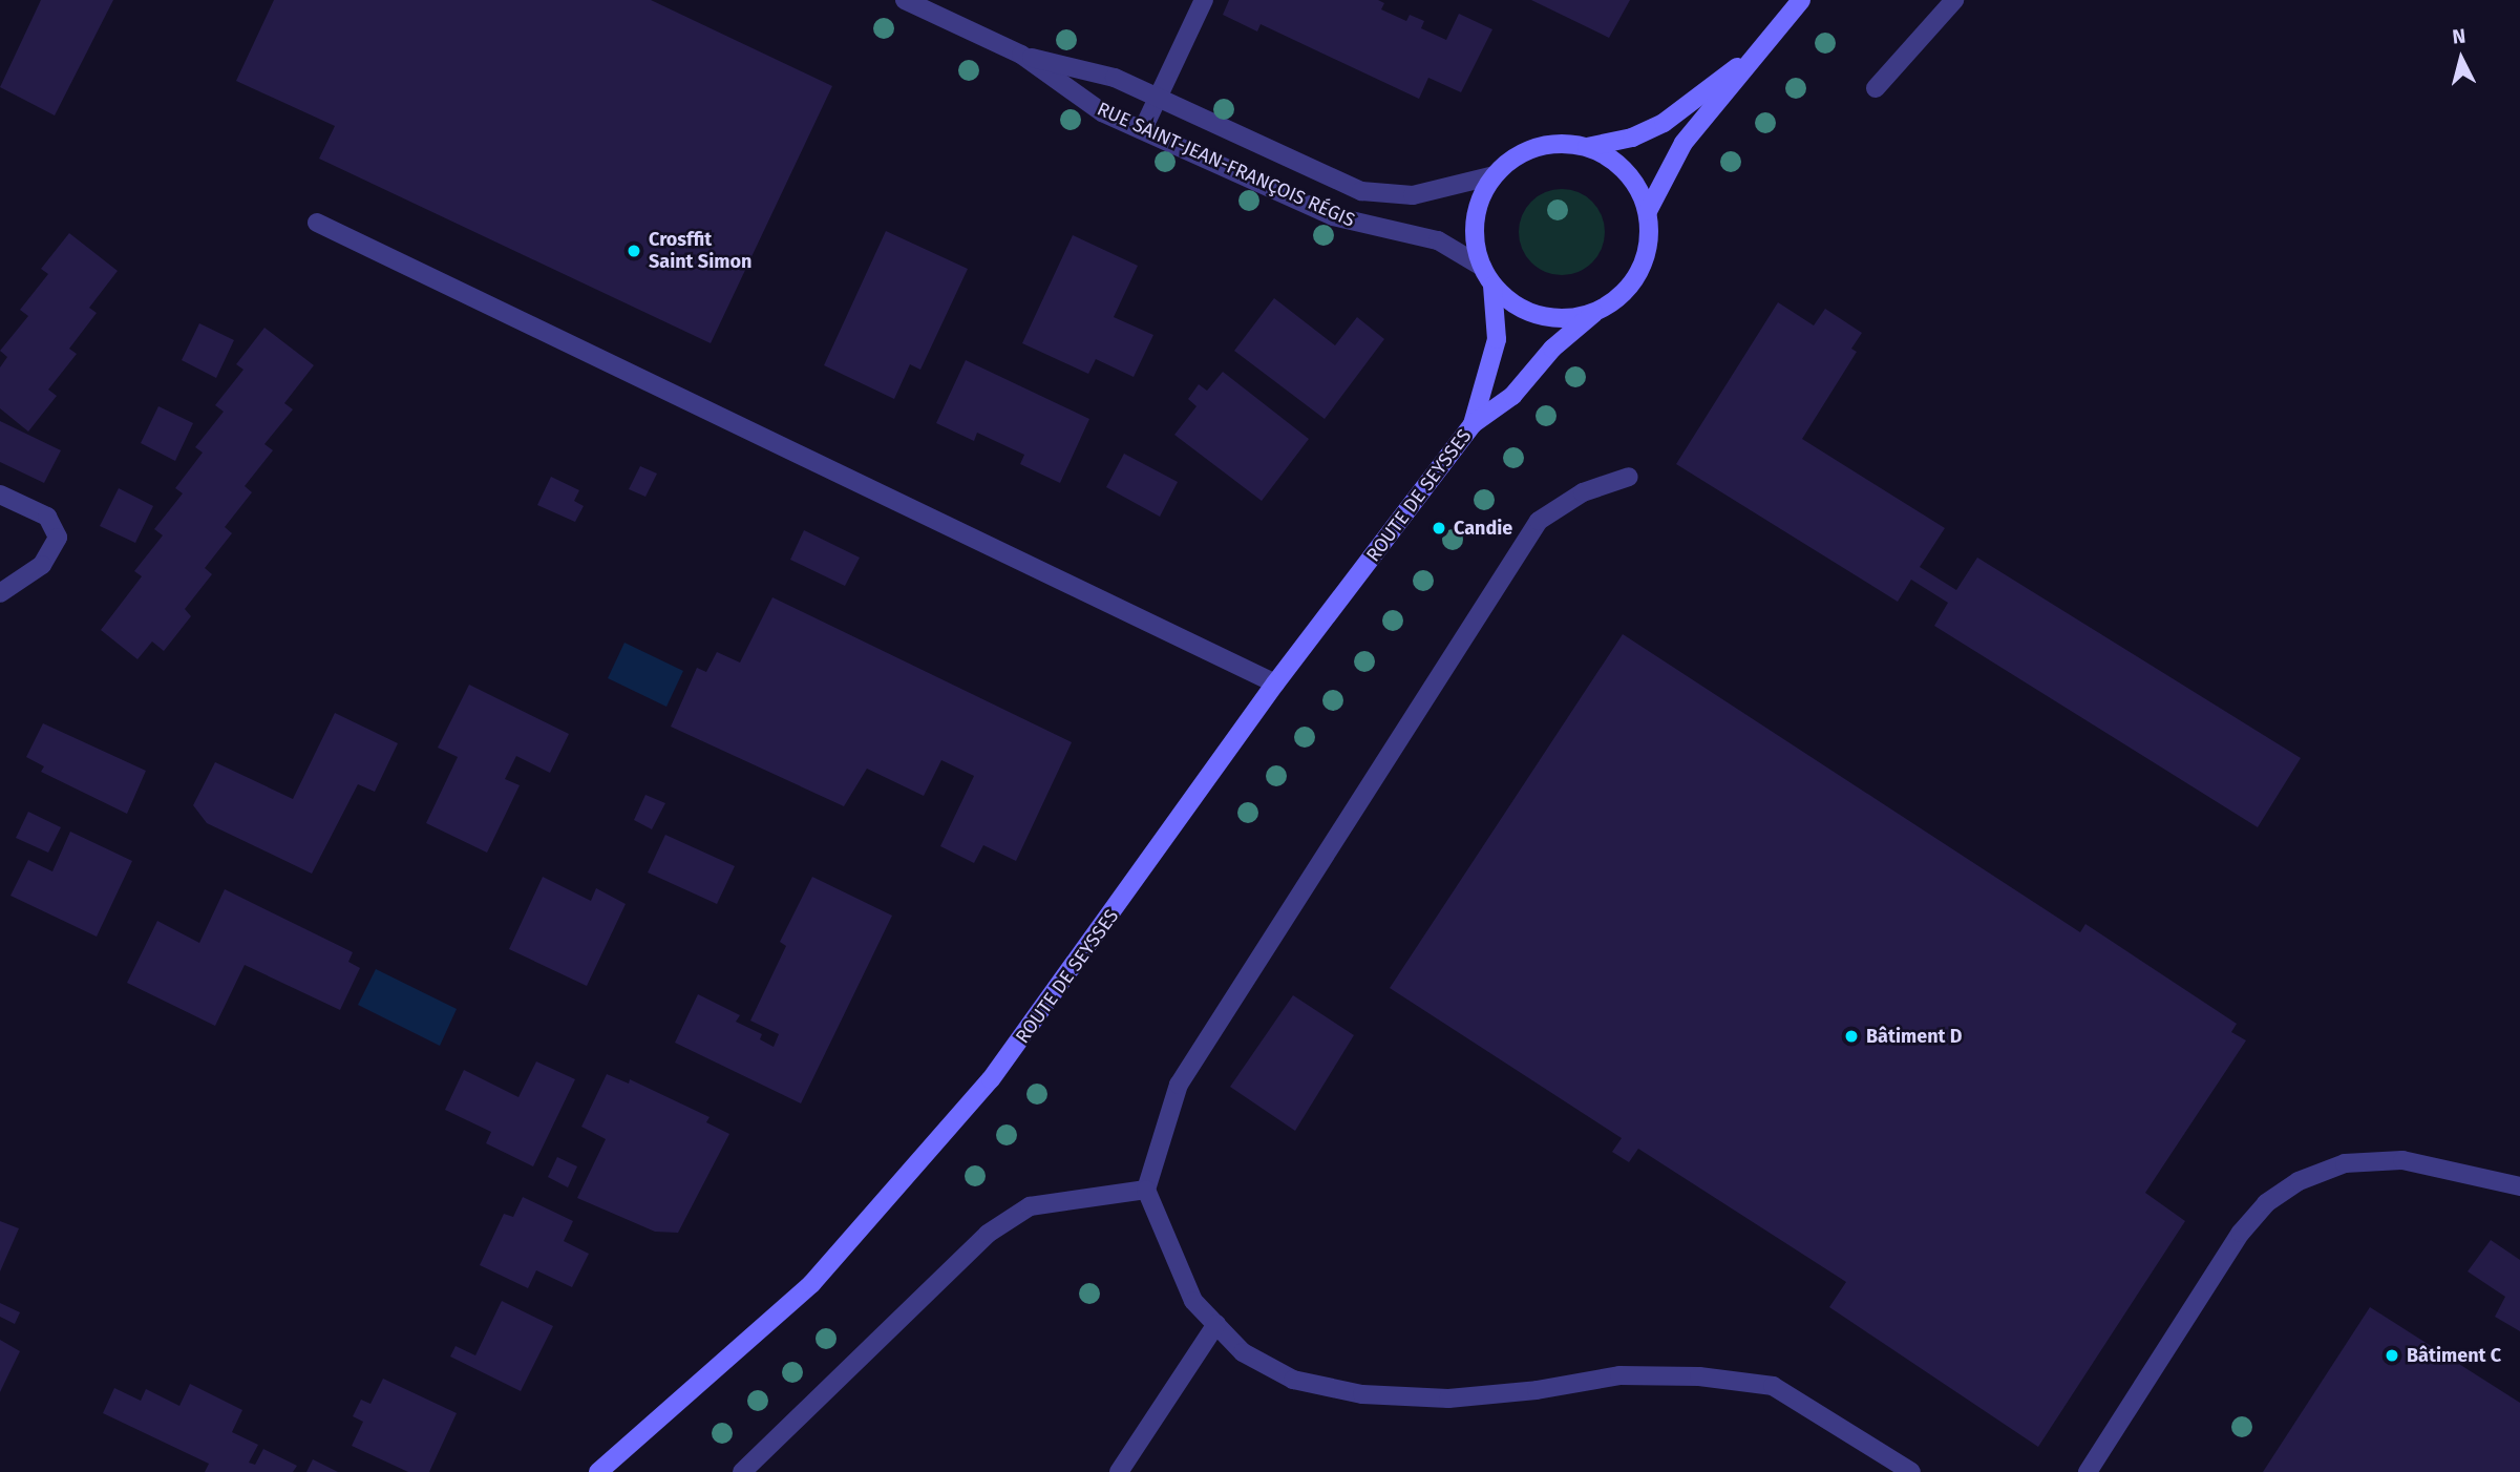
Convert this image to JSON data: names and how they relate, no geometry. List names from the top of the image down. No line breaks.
{"streets":{"main road":["ROUTE DE SEYSSES"],"street":["RUE SAINT-JEAN-FRANÇOIS RÉGIS"]},"crossings":[["RUE SAINT-JEAN-FRANÇOIS RÉGIS","ROUTE DE SEYSSES"]],"places":["Crosffit Saint Simon","Candie","Bâtiment D","Bâtiment C"],"north":"top"}
